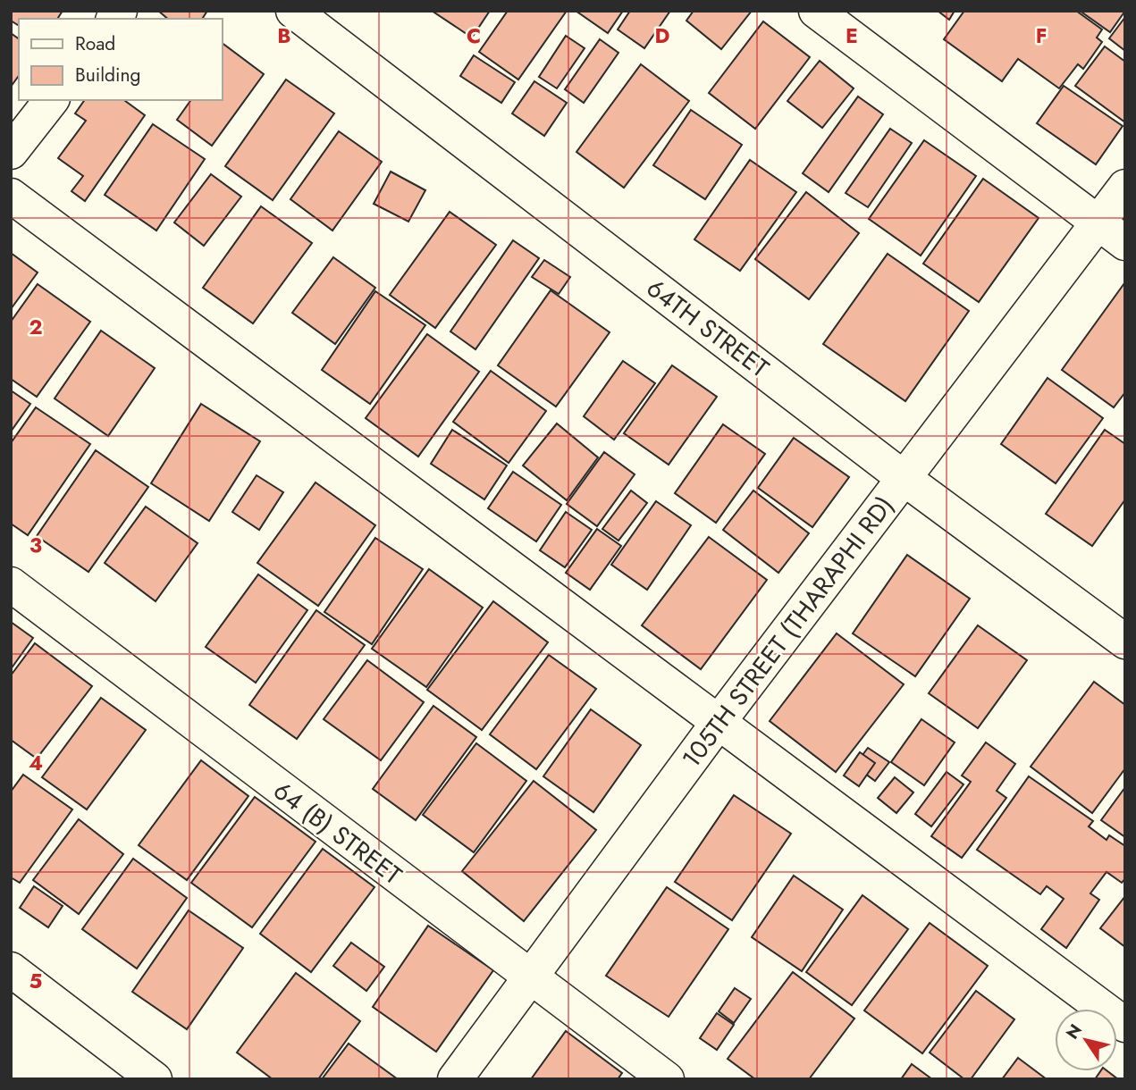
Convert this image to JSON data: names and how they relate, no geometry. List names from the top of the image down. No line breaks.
{"streets":{"street":["64TH STREET","105TH STREET (THARAPHI RD)","64 (B) STREET"]},"crossings":[["64TH STREET","105TH STREET (THARAPHI RD)"],["105TH STREET (THARAPHI RD)","64 (B) STREET"]],"legend":["Road","Building"],"north":"top left","grid":{"columns":["B","C","D","E","F"],"rows":["2","3","4","5"]}}
